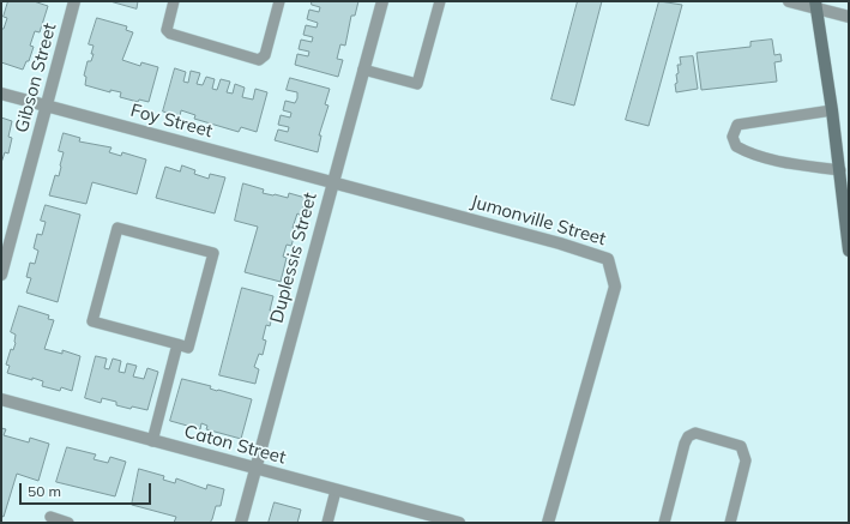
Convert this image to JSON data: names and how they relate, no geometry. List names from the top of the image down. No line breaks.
{"streets":{"street":["Gibson Street","Foy Street","Jumonville Street","Duplessis Street","Caton Street"]},"crossings":[["Gibson Street","Foy Street"],["Foy Street","Jumonville Street"],["Foy Street","Duplessis Street"],["Jumonville Street","Duplessis Street"],["Duplessis Street","Caton Street"]],"scale_bar":"50 m"}
